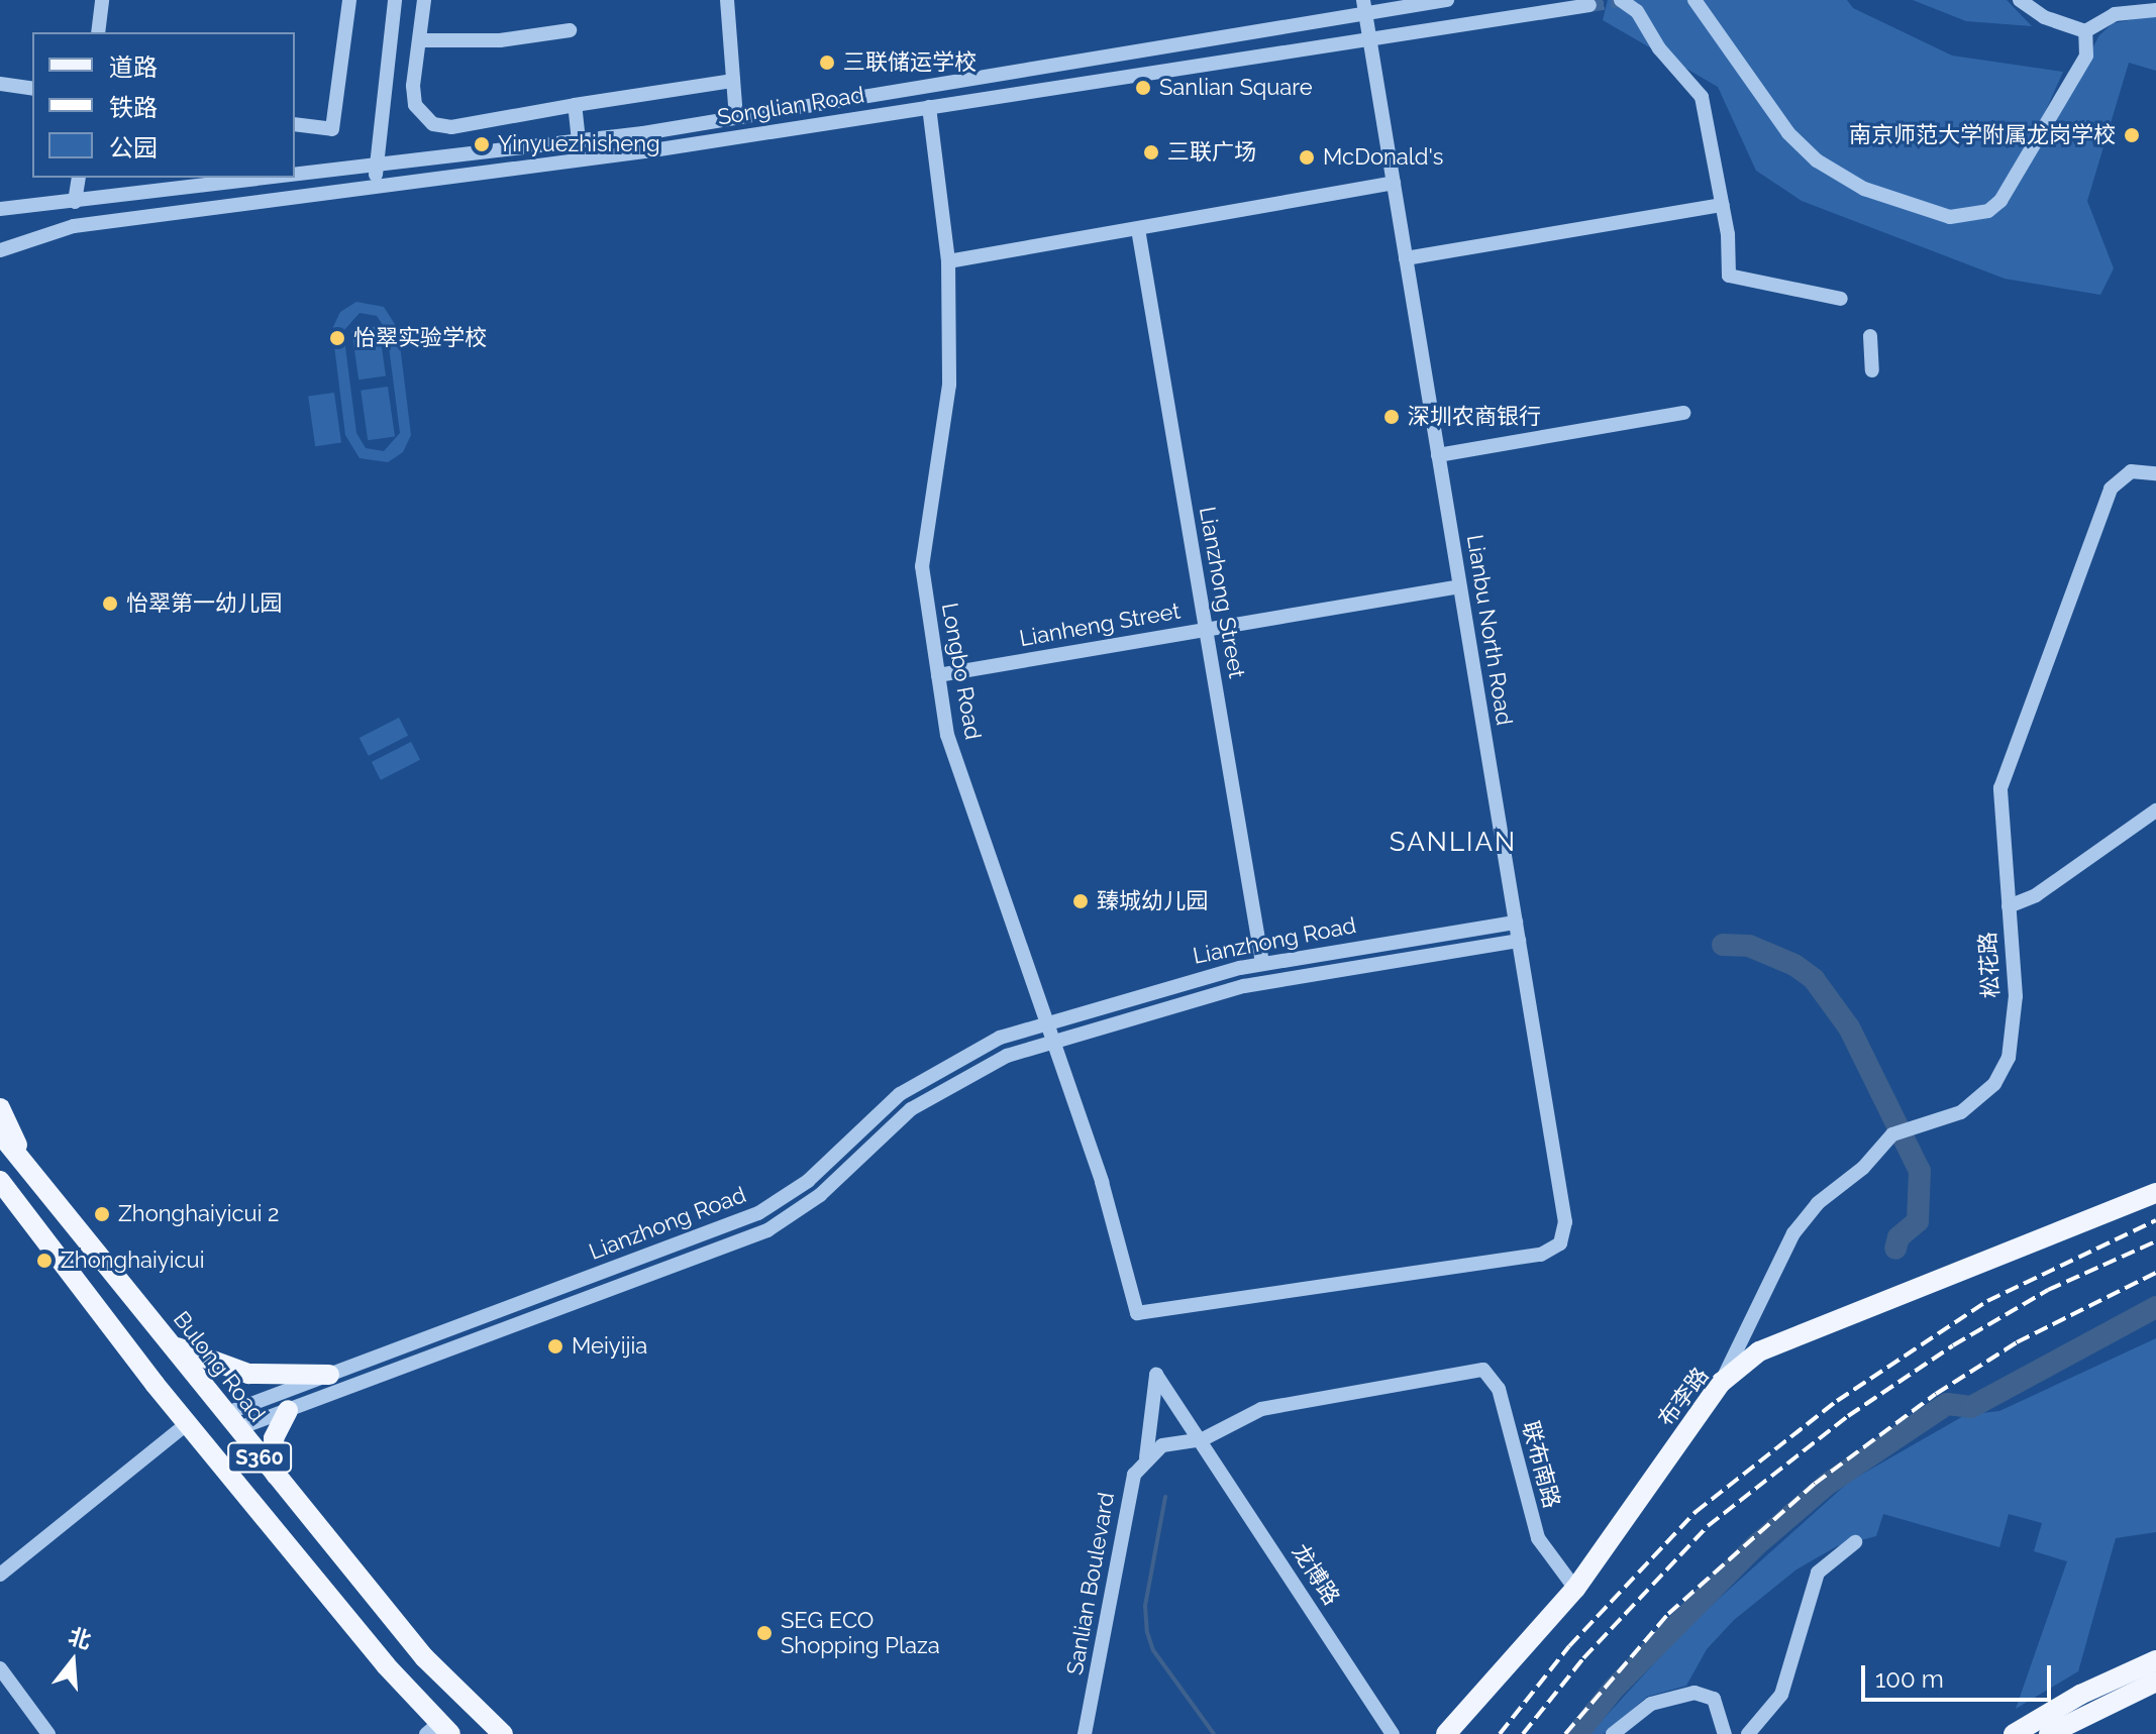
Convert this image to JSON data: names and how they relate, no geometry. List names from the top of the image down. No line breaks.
{"streets":{"main road":["Bulong Road","布李路","S360"],"street":["Songlian Road","Lianzhong Street","Lianheng Street","Lianbu North Road","Longbo Road","Lianzhong Road","松花路","联布南路","龙博路","Sanlian Boulevard"]},"crossings":[["Songlian Road","Lianbu North Road"],["Songlian Road","Longbo Road"],["Lianzhong Street","Lianheng Street"],["Lianzhong Street","Lianzhong Road"],["Lianheng Street","Lianbu North Road"],["Lianheng Street","Longbo Road"],["Lianbu North Road","Longbo Road"],["Lianbu North Road","Lianzhong Road"],["Longbo Road","Lianzhong Road"],["Lianzhong Road","Bulong Road"],["松花路","布李路"],["布李路","联布南路"],["联布南路","龙博路"]],"districts":["SANLIAN"],"places":["三联储运学校","Sanlian Square","南京师范大学附属龙岗学校","Yinyuezhisheng","三联广场","McDonald's","怡翠实验学校","深圳农商银行","怡翠第一幼儿园","臻城幼儿园","Zhonghaiyicui 2","Zhonghaiyicui","Meiyijia","SEG ECO Shopping Plaza"],"legend":["道路","铁路","公园"],"scale_bar":"100 m","north":"top"}
